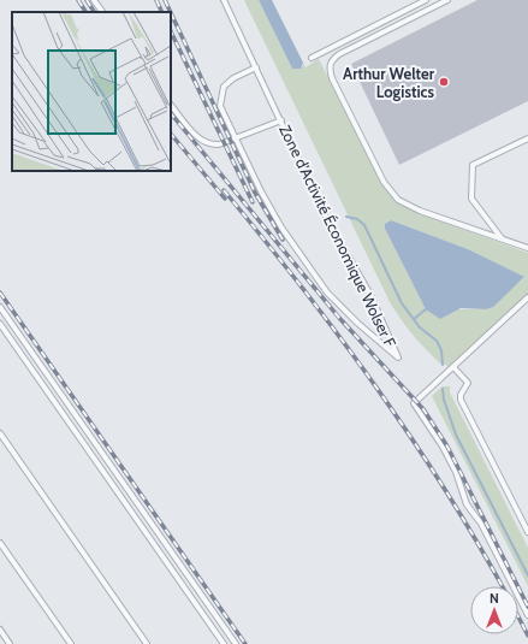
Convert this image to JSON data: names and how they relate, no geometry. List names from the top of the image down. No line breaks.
{"streets":{"lane":["Zone d'Activité Économique Wolser F"]},"places":["Arthur Welter Logistics"],"north":"top"}
